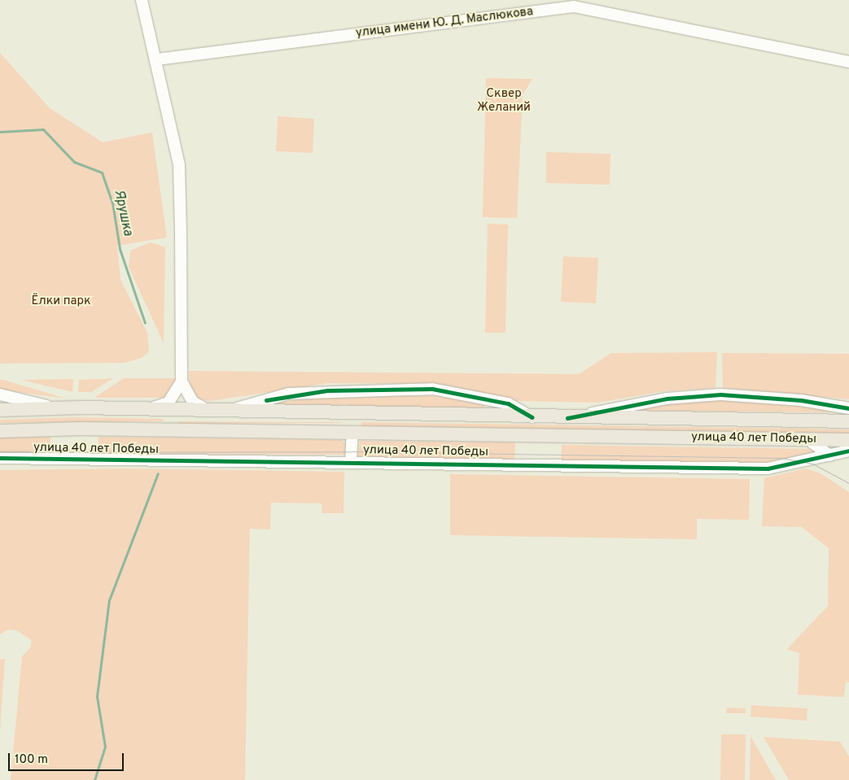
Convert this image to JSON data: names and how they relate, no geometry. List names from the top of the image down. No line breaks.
{"streets":{"main road":["улица 40 лет Победы"],"street":["улица имени Ю. Д. Маслюкова"]},"water":["Ярушка"],"parks":["Сквер Желаний","Ёлки парк"],"scale_bar":"100 m"}
